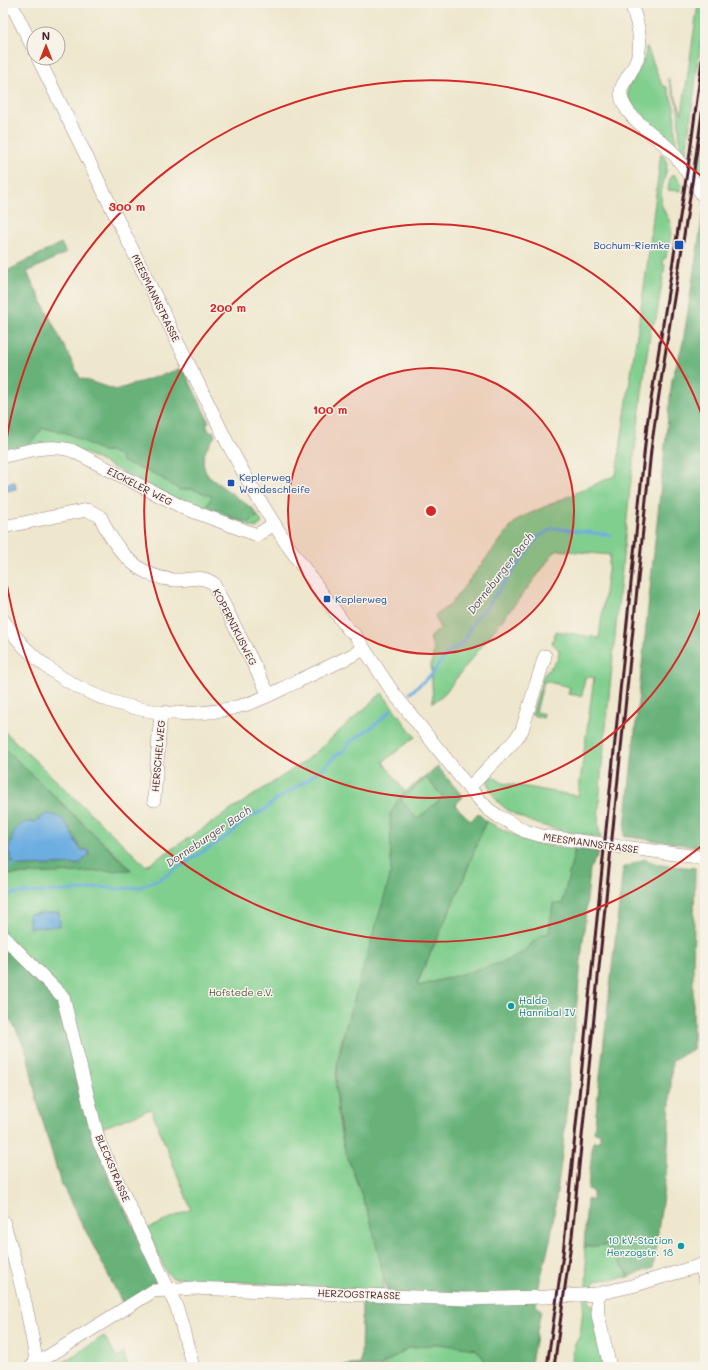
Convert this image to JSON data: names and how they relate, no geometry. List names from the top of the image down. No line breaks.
{"streets":{"street":["MEESMANNSTRASSE","EICKELER WEG","KOPERNIKUSWEG","HERSCHELWEG","BLECKSTRASSE","HERZOGSTRASSE"]},"crossings":[["MEESMANNSTRASSE","EICKELER WEG"],["BLECKSTRASSE","HERZOGSTRASSE"]],"water":["Dorneburger Bach"],"parks":["Hofstede e.V."],"places":{"transit":["Bochum-Riemke","Keplerweg Wendeschleife","Keplerweg"],"other":["Halde Hannibal IV","10 kV-Station Herzogstr. 18"]},"north":"top","rings":["300 m","200 m","100 m"]}
